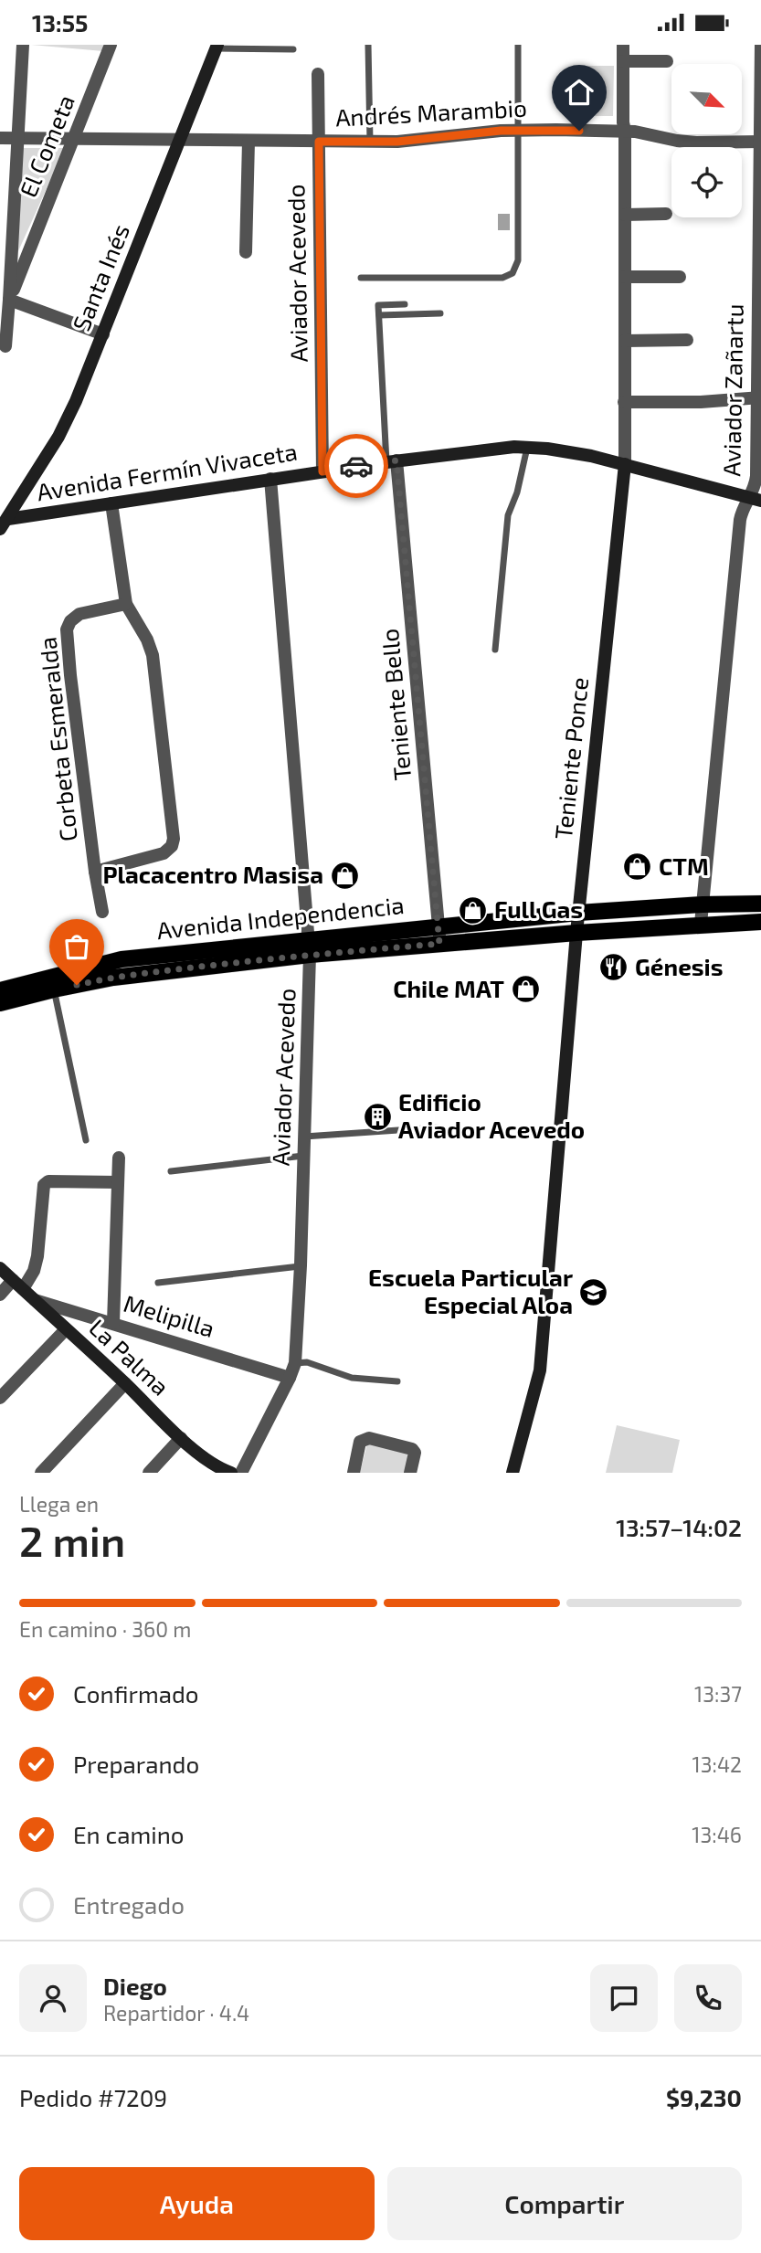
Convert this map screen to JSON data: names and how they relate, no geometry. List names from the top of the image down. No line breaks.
{"streets":{"main road":["Avenida Independencia"],"street":["Andrés Marambio","El Cometa","Aviador Acevedo","Santa Inés","Aviador Zañartu","Avenida Fermín Vivaceta","Teniente Bello","Corbeta Esmeralda","Teniente Ponce","Melipilla","La Palma"]},"crossings":[["Andrés Marambio","El Cometa"],["Andrés Marambio","Aviador Acevedo"],["Andrés Marambio","Santa Inés"],["Andrés Marambio","Aviador Zañartu"],["Andrés Marambio","Teniente Ponce"],["Aviador Acevedo","Avenida Fermín Vivaceta"],["Aviador Acevedo","Avenida Independencia"],["Aviador Acevedo","Melipilla"],["Santa Inés","Avenida Fermín Vivaceta"],["Aviador Zañartu","Avenida Fermín Vivaceta"],["Aviador Zañartu","Avenida Independencia"],["Avenida Fermín Vivaceta","Teniente Bello"],["Avenida Fermín Vivaceta","Teniente Ponce"],["Teniente Bello","Avenida Independencia"],["Teniente Ponce","Avenida Independencia"],["Melipilla","La Palma"]],"places":{"shop":["CTM","Placacentro Masisa","Full Gas","Chile MAT"],"restaurant":["Génesis"],"building":["Edificio Aviador Acevedo"],"school or university":["Escuela Particular Especial Aloa"]},"north":"bottom right","page":{"status":"13:55","heading":["2 min","Llega en","13:57–14:02"],"panel":["Diego","Repartidor · 4.4","Pedido #7209","$9,230"],"bar":"En camino · 360 m","list":[["Confirmado","13:37"],["Preparando","13:42"],["En camino","13:46"],"Entregado"],"buttons":["Ayuda","Compartir"]}}
